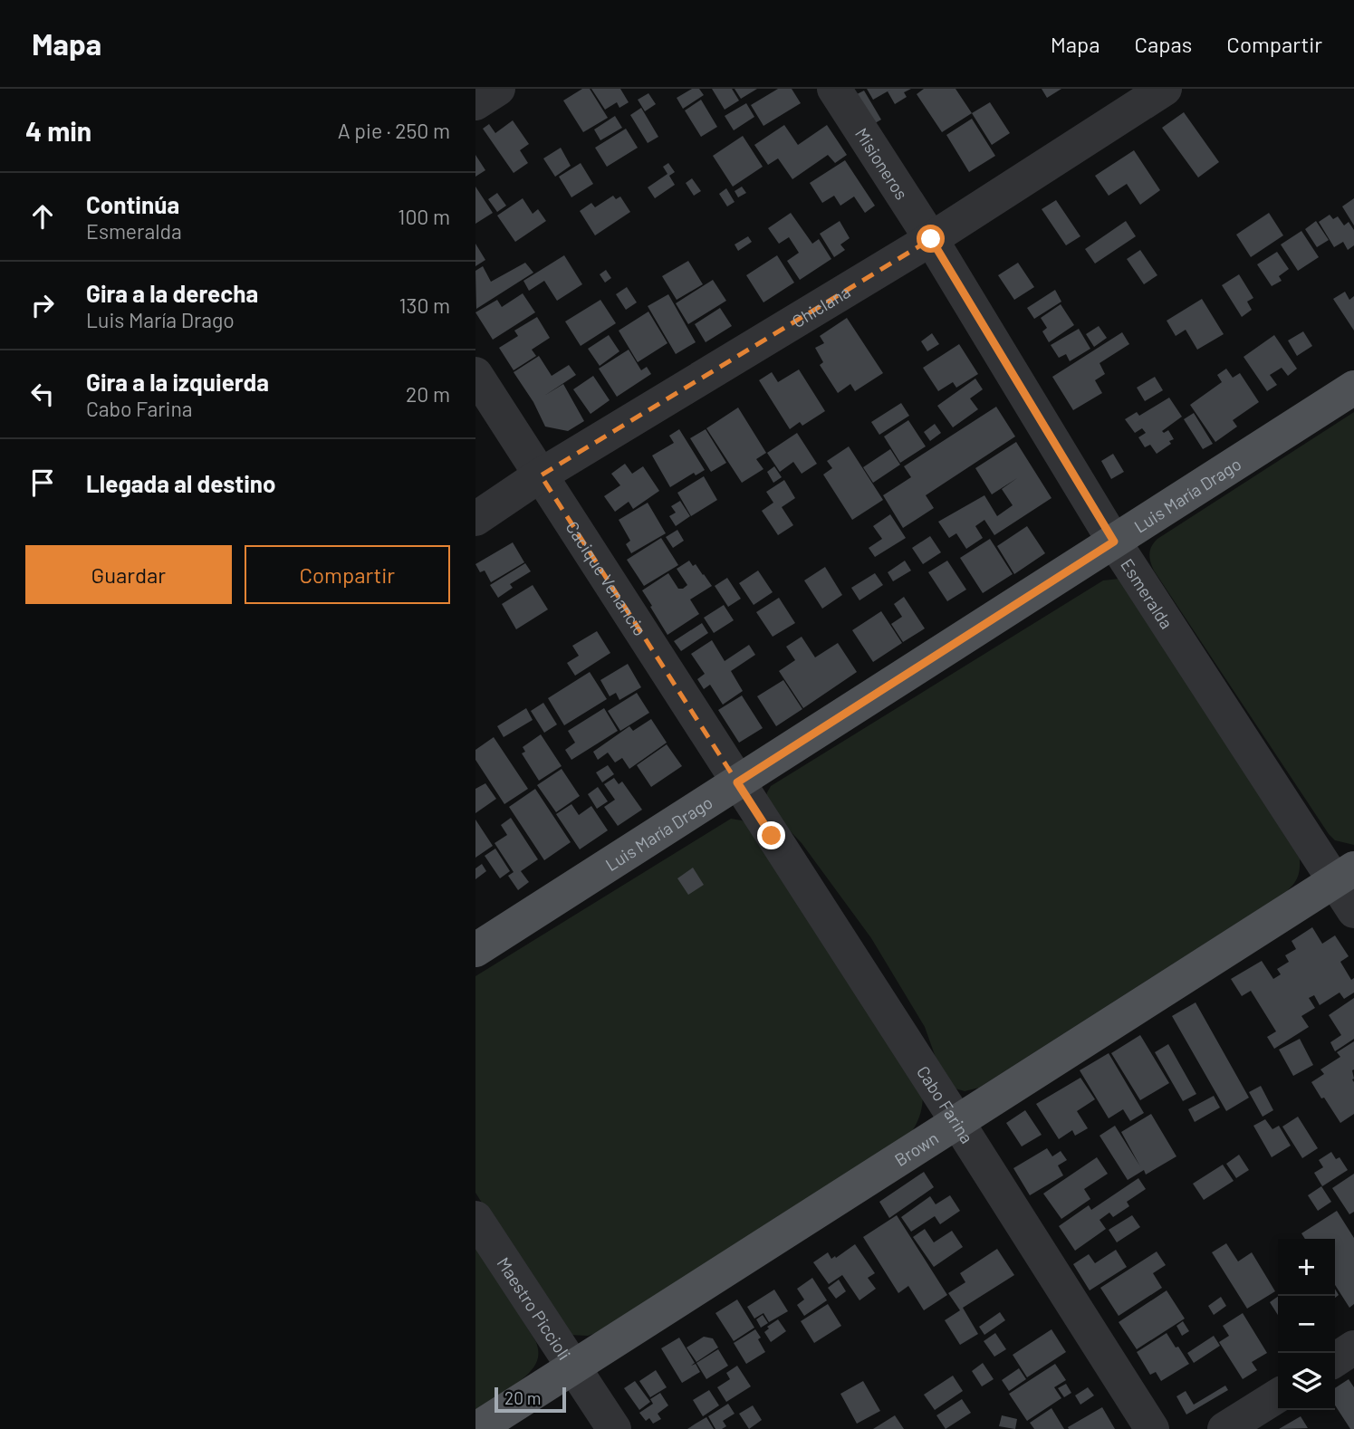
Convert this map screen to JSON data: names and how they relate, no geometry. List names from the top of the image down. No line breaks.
{"streets":{"main road":["Luis María Drago","Brown"],"street":["Misioneros","Chiclana","Cacique Venancio","Esmeralda","Cabo Farina","Maestro Piccioli"]},"crossings":[["Misioneros","Chiclana"],["Misioneros","Esmeralda"],["Chiclana","Cacique Venancio"],["Chiclana","Esmeralda"],["Luis María Drago","Cacique Venancio"],["Luis María Drago","Esmeralda"],["Luis María Drago","Cabo Farina"],["Cacique Venancio","Cabo Farina"],["Esmeralda","Brown"],["Cabo Farina","Brown"],["Brown","Maestro Piccioli"]],"scale_bar":"20 m","page":{"header":"Mapa","nav":["Mapa","Capas","Compartir"],"heading":["4 min","A pie · 250 m"],"list":[["Continúa","Esmeralda","100 m"],["Gira a la derecha","Luis María Drago","130 m"],["Gira a la izquierda","Cabo Farina","20 m"],"Llegada al destino"],"buttons":["Guardar","Compartir"],"map_buttons":["+","−"],"scale":"20 m"}}
